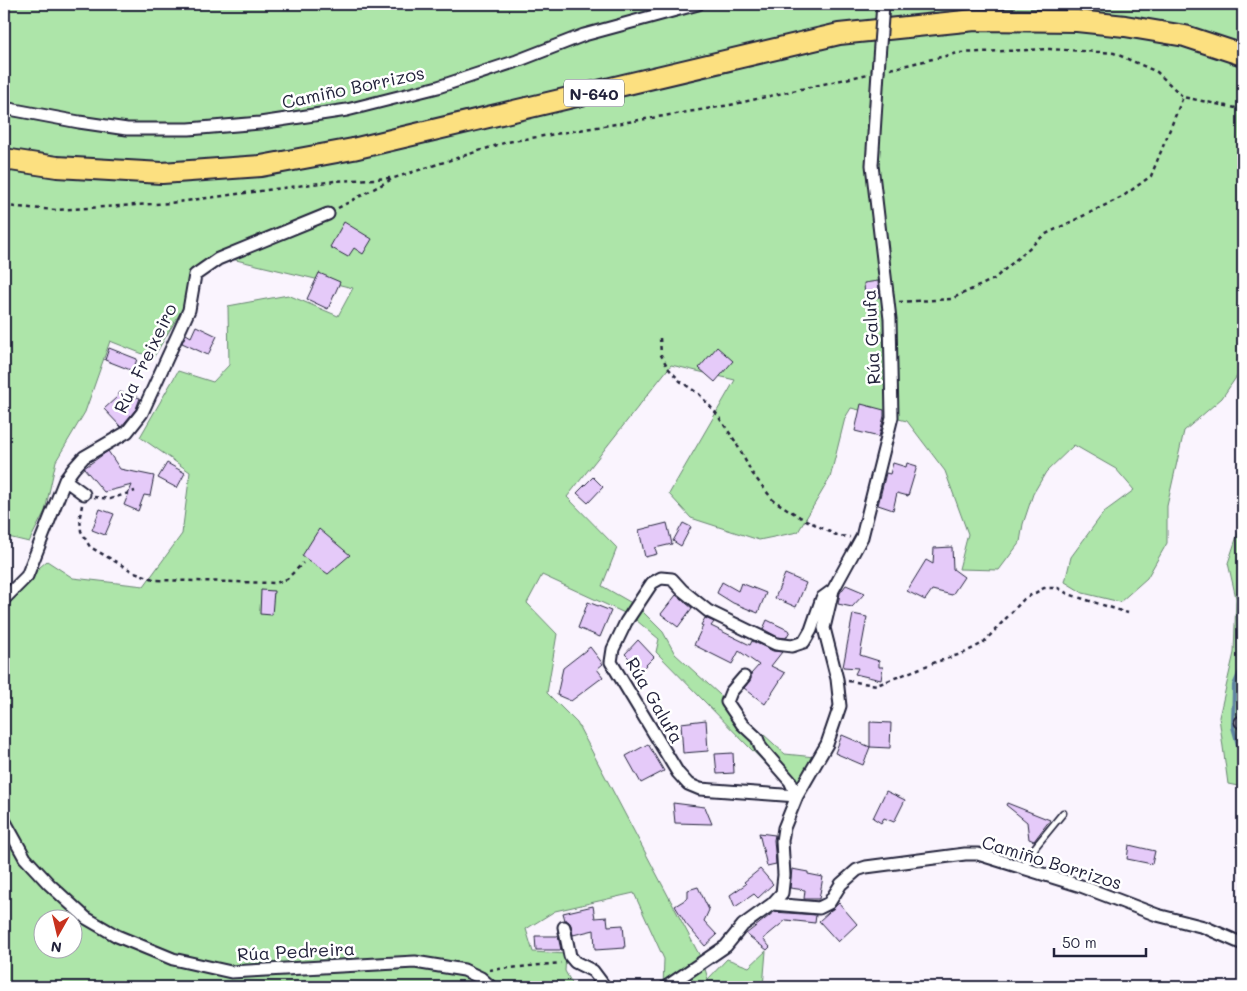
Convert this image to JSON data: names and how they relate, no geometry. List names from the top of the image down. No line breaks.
{"streets":{"highway":["N-640"],"street":["Camiño Borrizos","Rúa Galufa","Rúa Freixeiro","Rúa Pedreira"]},"crossings":[["Camiño Borrizos","Rúa Galufa"]],"scale_bar":"50 m","north":"bottom"}
